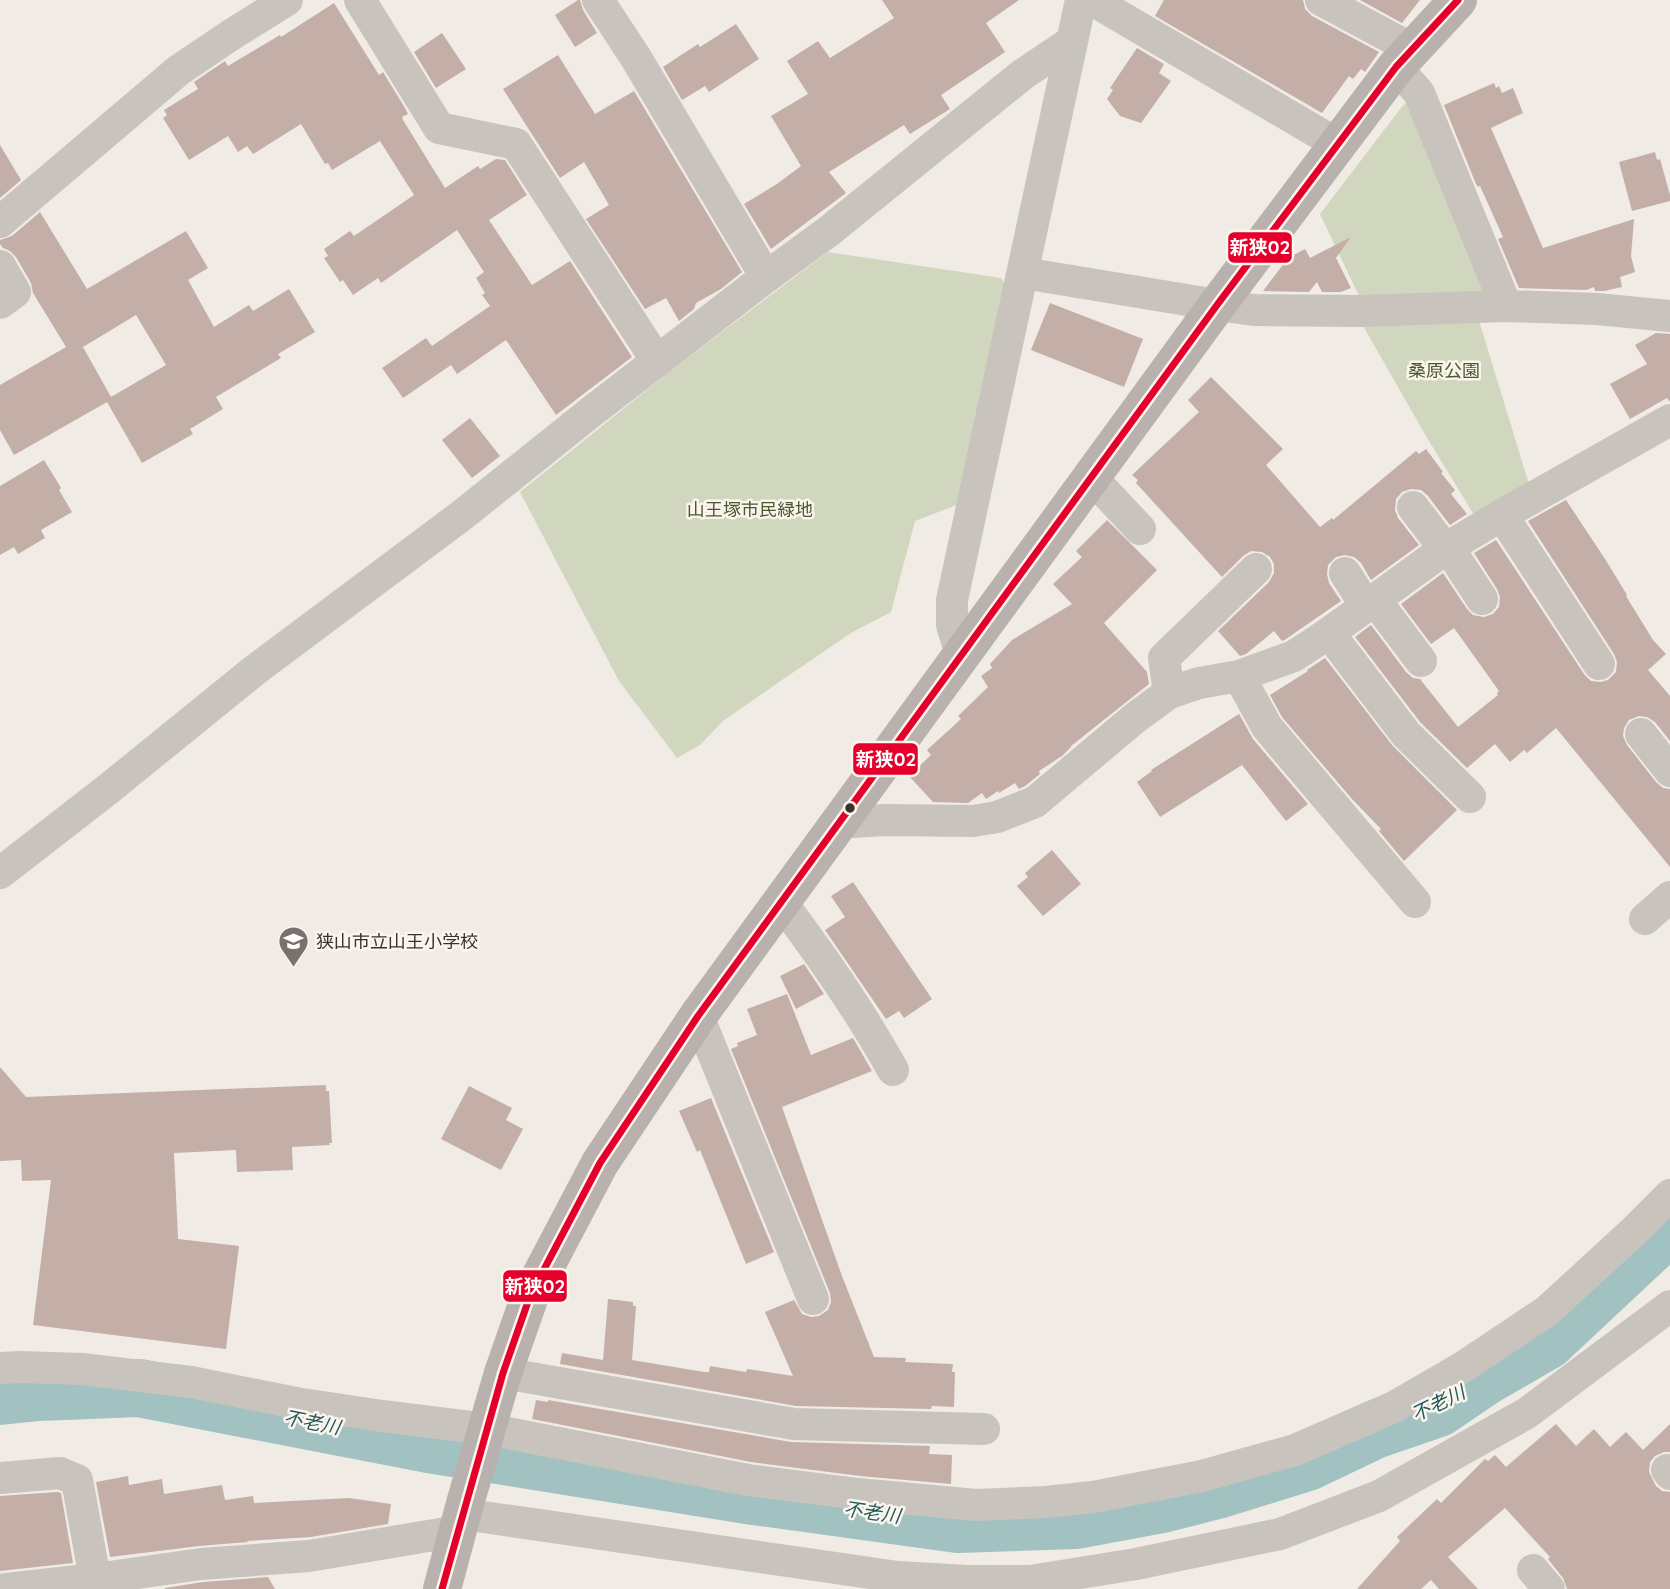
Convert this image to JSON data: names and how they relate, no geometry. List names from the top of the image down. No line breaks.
{"water":["不老川"],"parks":["桑原公園","山王塚市民緑地"],"places":{"school or university":["狭山市立山王小学校"]},"lines":["transit line 新狭02"]}
